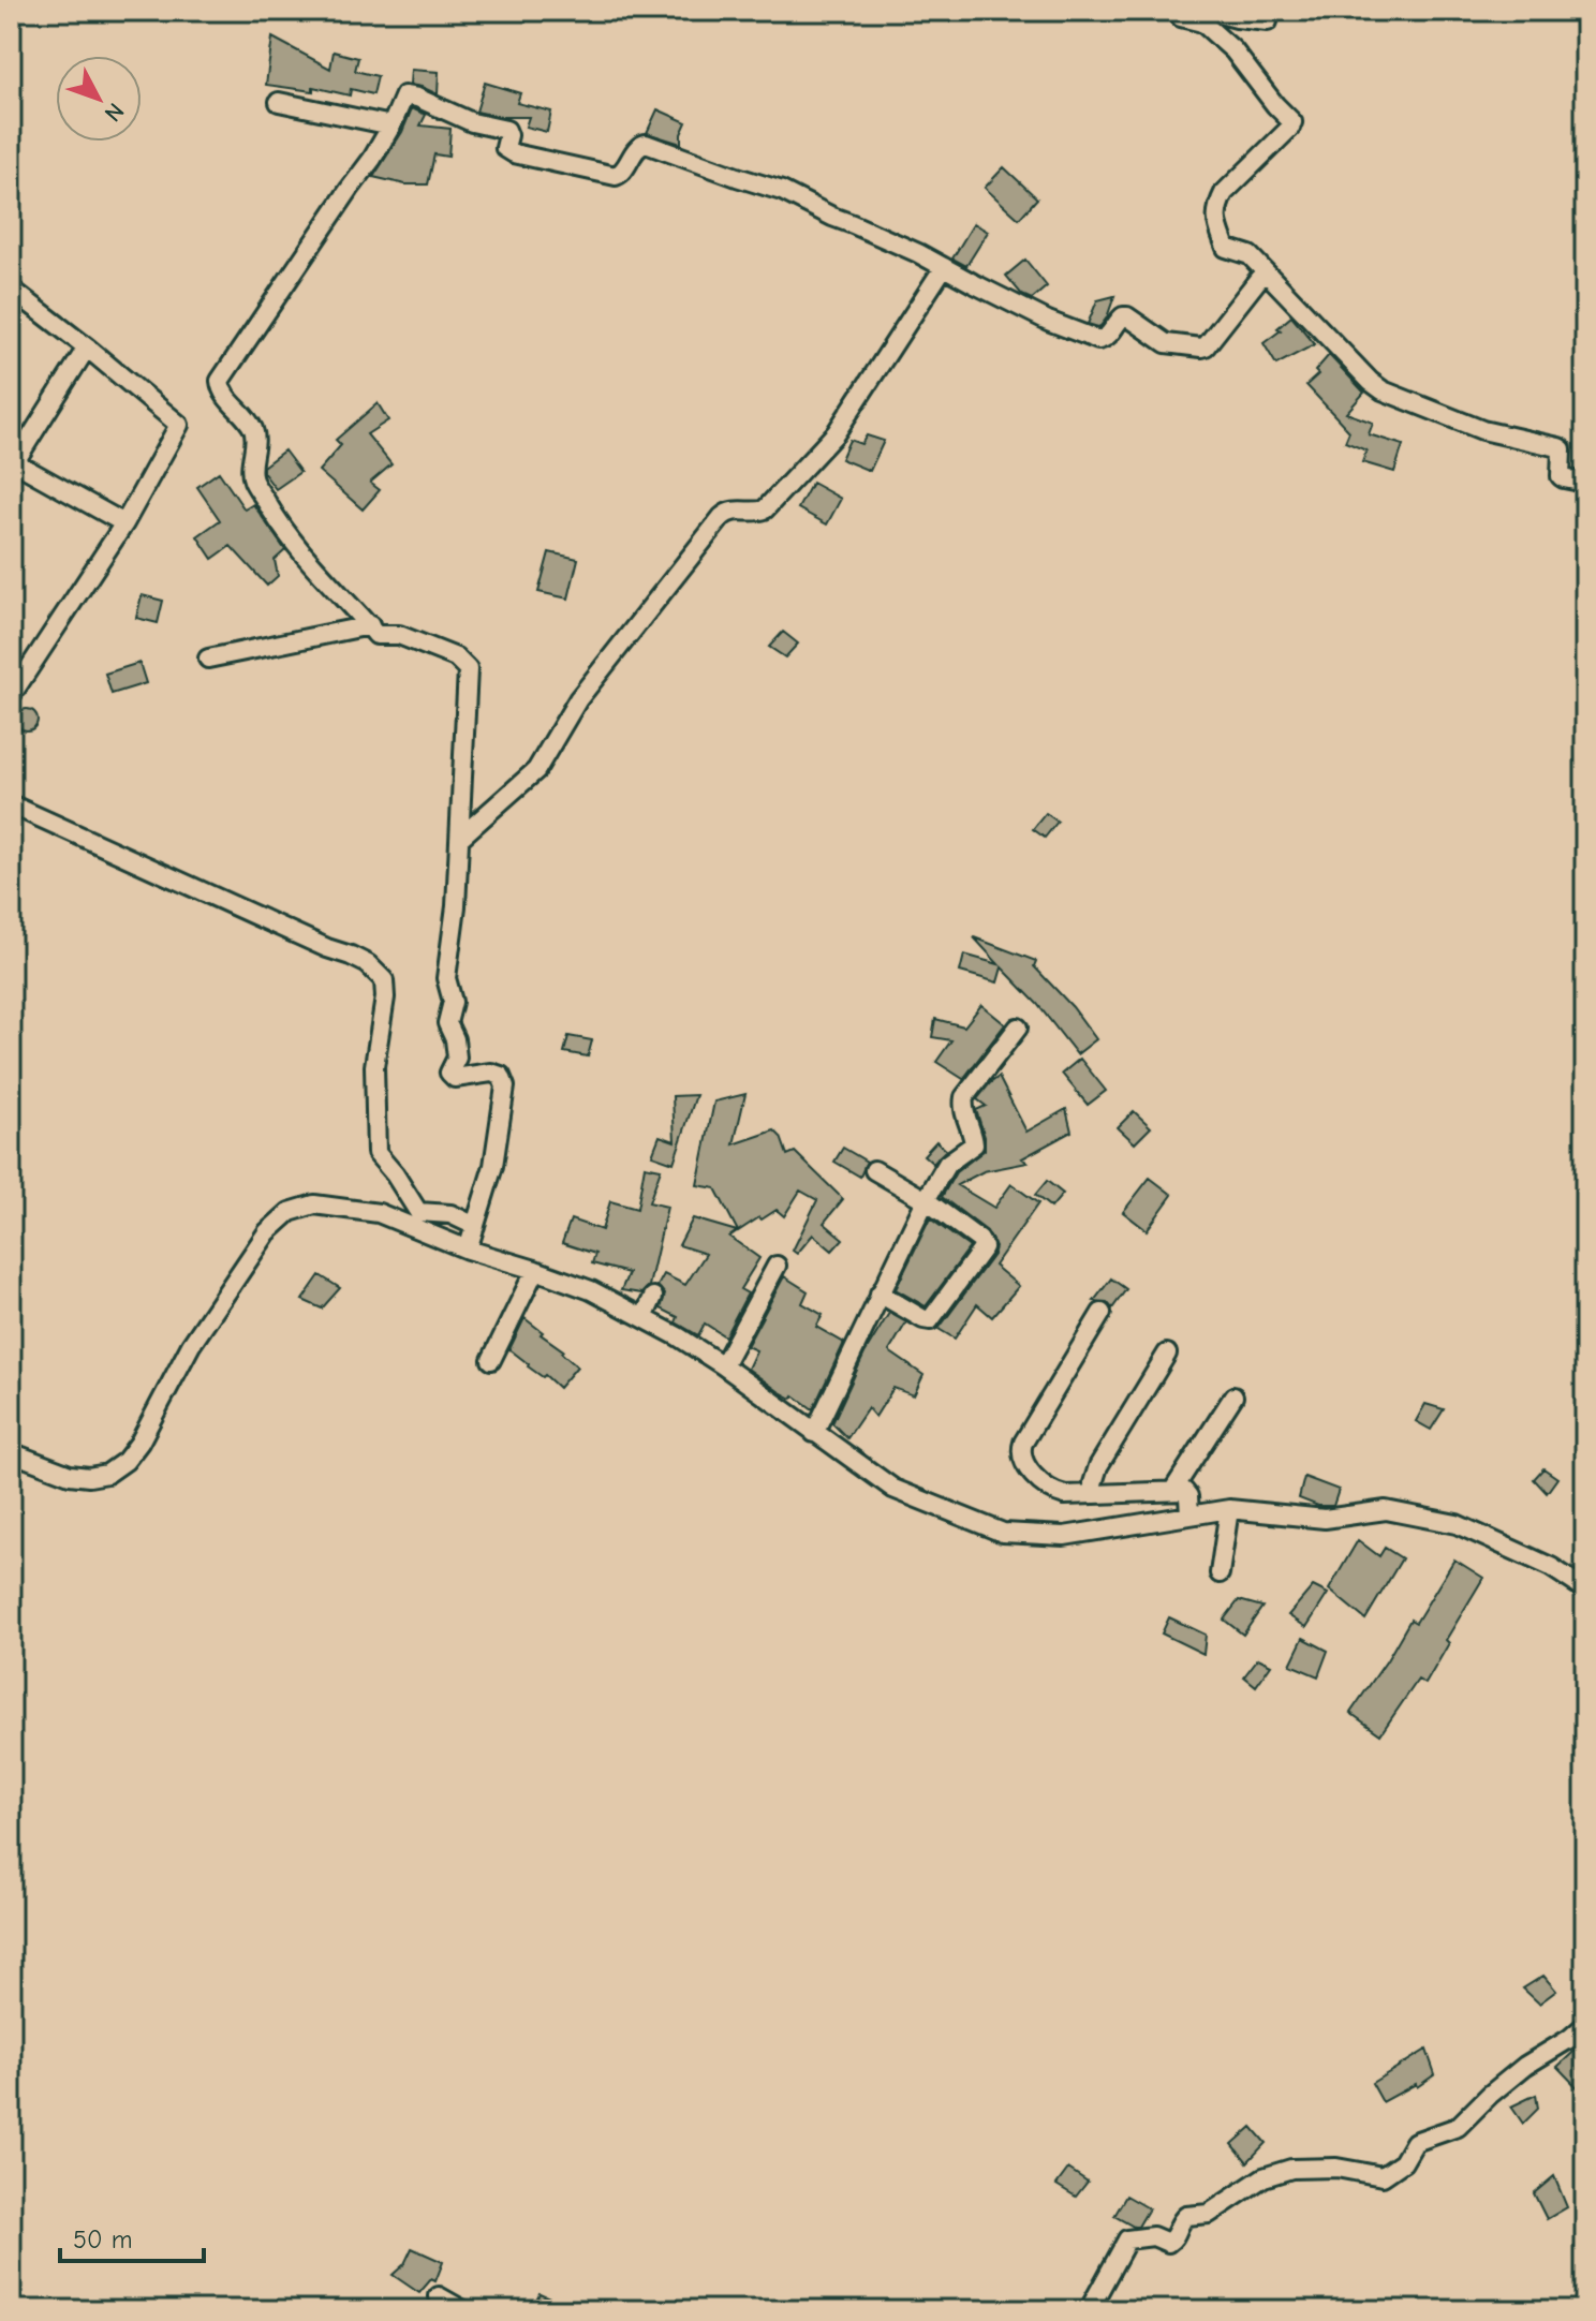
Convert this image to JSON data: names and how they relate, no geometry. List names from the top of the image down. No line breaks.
{"scale_bar":"50 m","north":"bottom right"}
